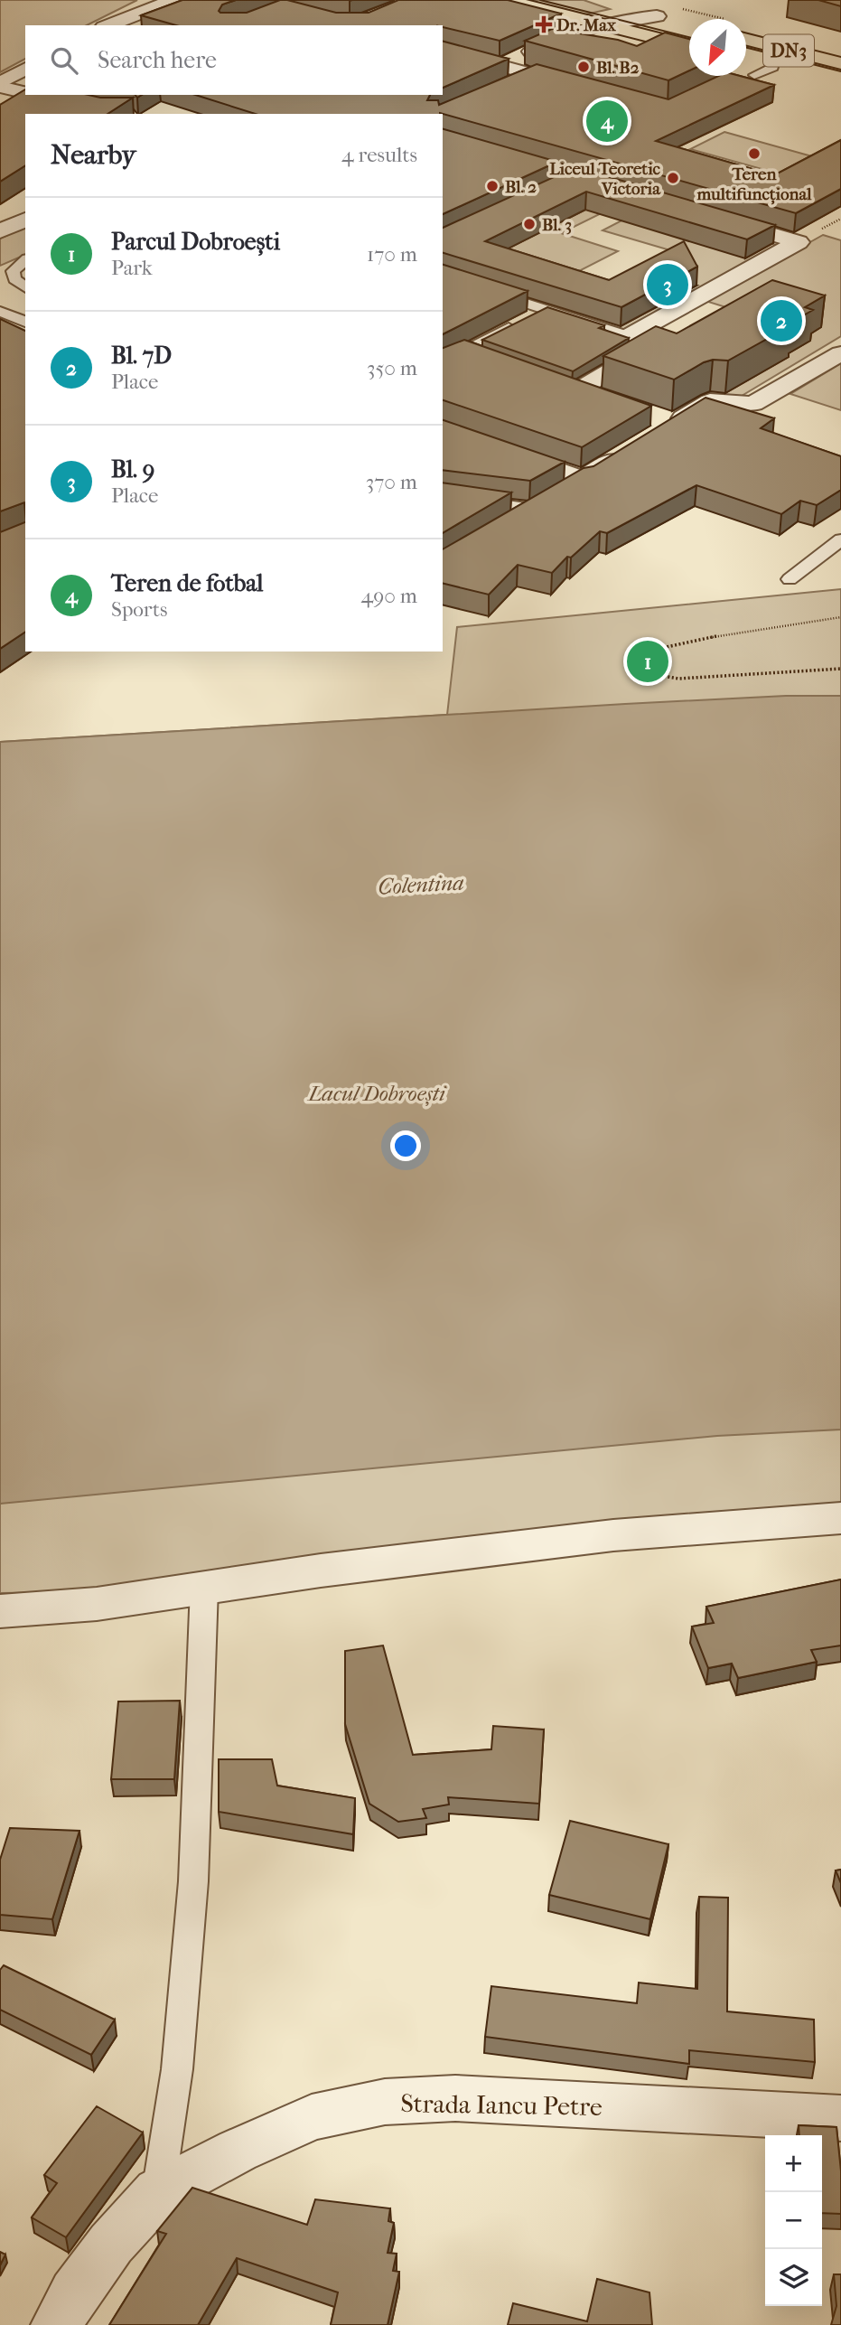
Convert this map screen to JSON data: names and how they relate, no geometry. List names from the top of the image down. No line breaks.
{"streets":{"main road":["DN3"],"street":["Strada Iancu Petre"]},"water":["Colentina","Lacul Dobroești"],"places":{"health":["Dr. Max"],"other":["Bl. B2","Teren multifuncțional","Liceul Teoretic Victoria","Bl. 2","Bl. 3"]},"north":"bottom left","page":{"search":"Search here","pins":["4","3","2","1"],"heading":["Nearby","4 results"],"list":[{"mark":"1","name":"Parcul Dobroești","note":"Park","value":"170 m"},{"mark":"2","name":"Bl. 7D","note":"Place","value":"350 m"},{"mark":"3","name":"Bl. 9","note":"Place","value":"370 m"},{"mark":"4","name":"Teren de fotbal","note":"Sports","value":"490 m"}],"map_buttons":["+","−"]}}
